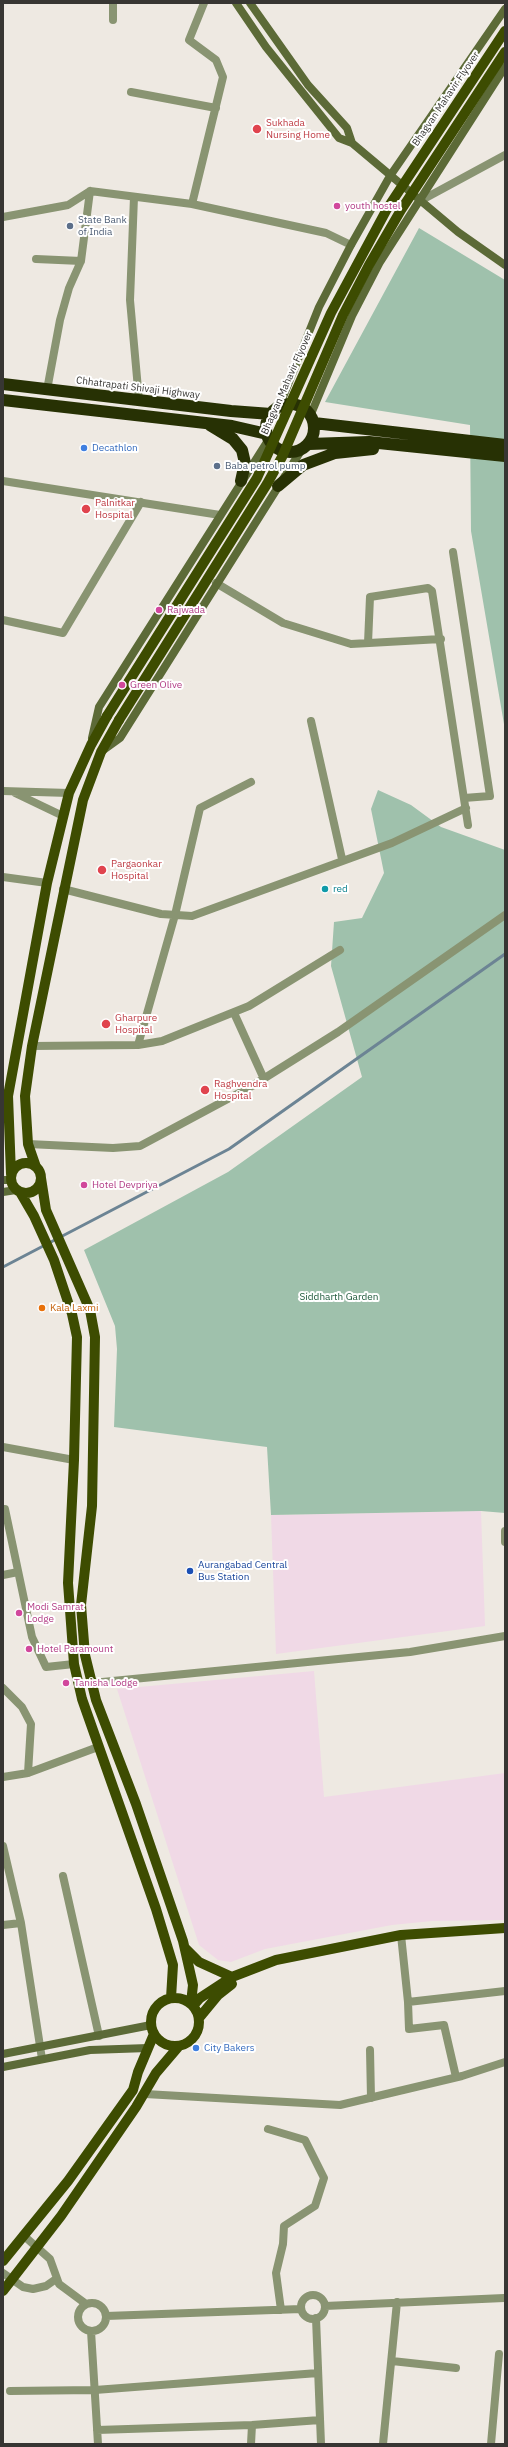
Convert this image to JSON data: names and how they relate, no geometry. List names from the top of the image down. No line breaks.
{"streets":{"highway":["Chhatrapati Shivaji Highway"],"main road":["Bhagvan Mahavir Flyover"]},"parks":["Siddharth Garden"],"places":["Sukhada Nursing Home","youth hostel","State Bank of India","Decathlon","Baba petrol pump","Palnitkar Hospital","Rajwada","Green Olive","Pargaonkar Hospital","red","Gharpure Hospital","Raghvendra Hospital","Hotel Devpriya","Kala Laxmi","Aurangabad Central Bus Station","Modi Samrat Lodge","Hotel Paramount","Tanisha Lodge","City Bakers"]}
